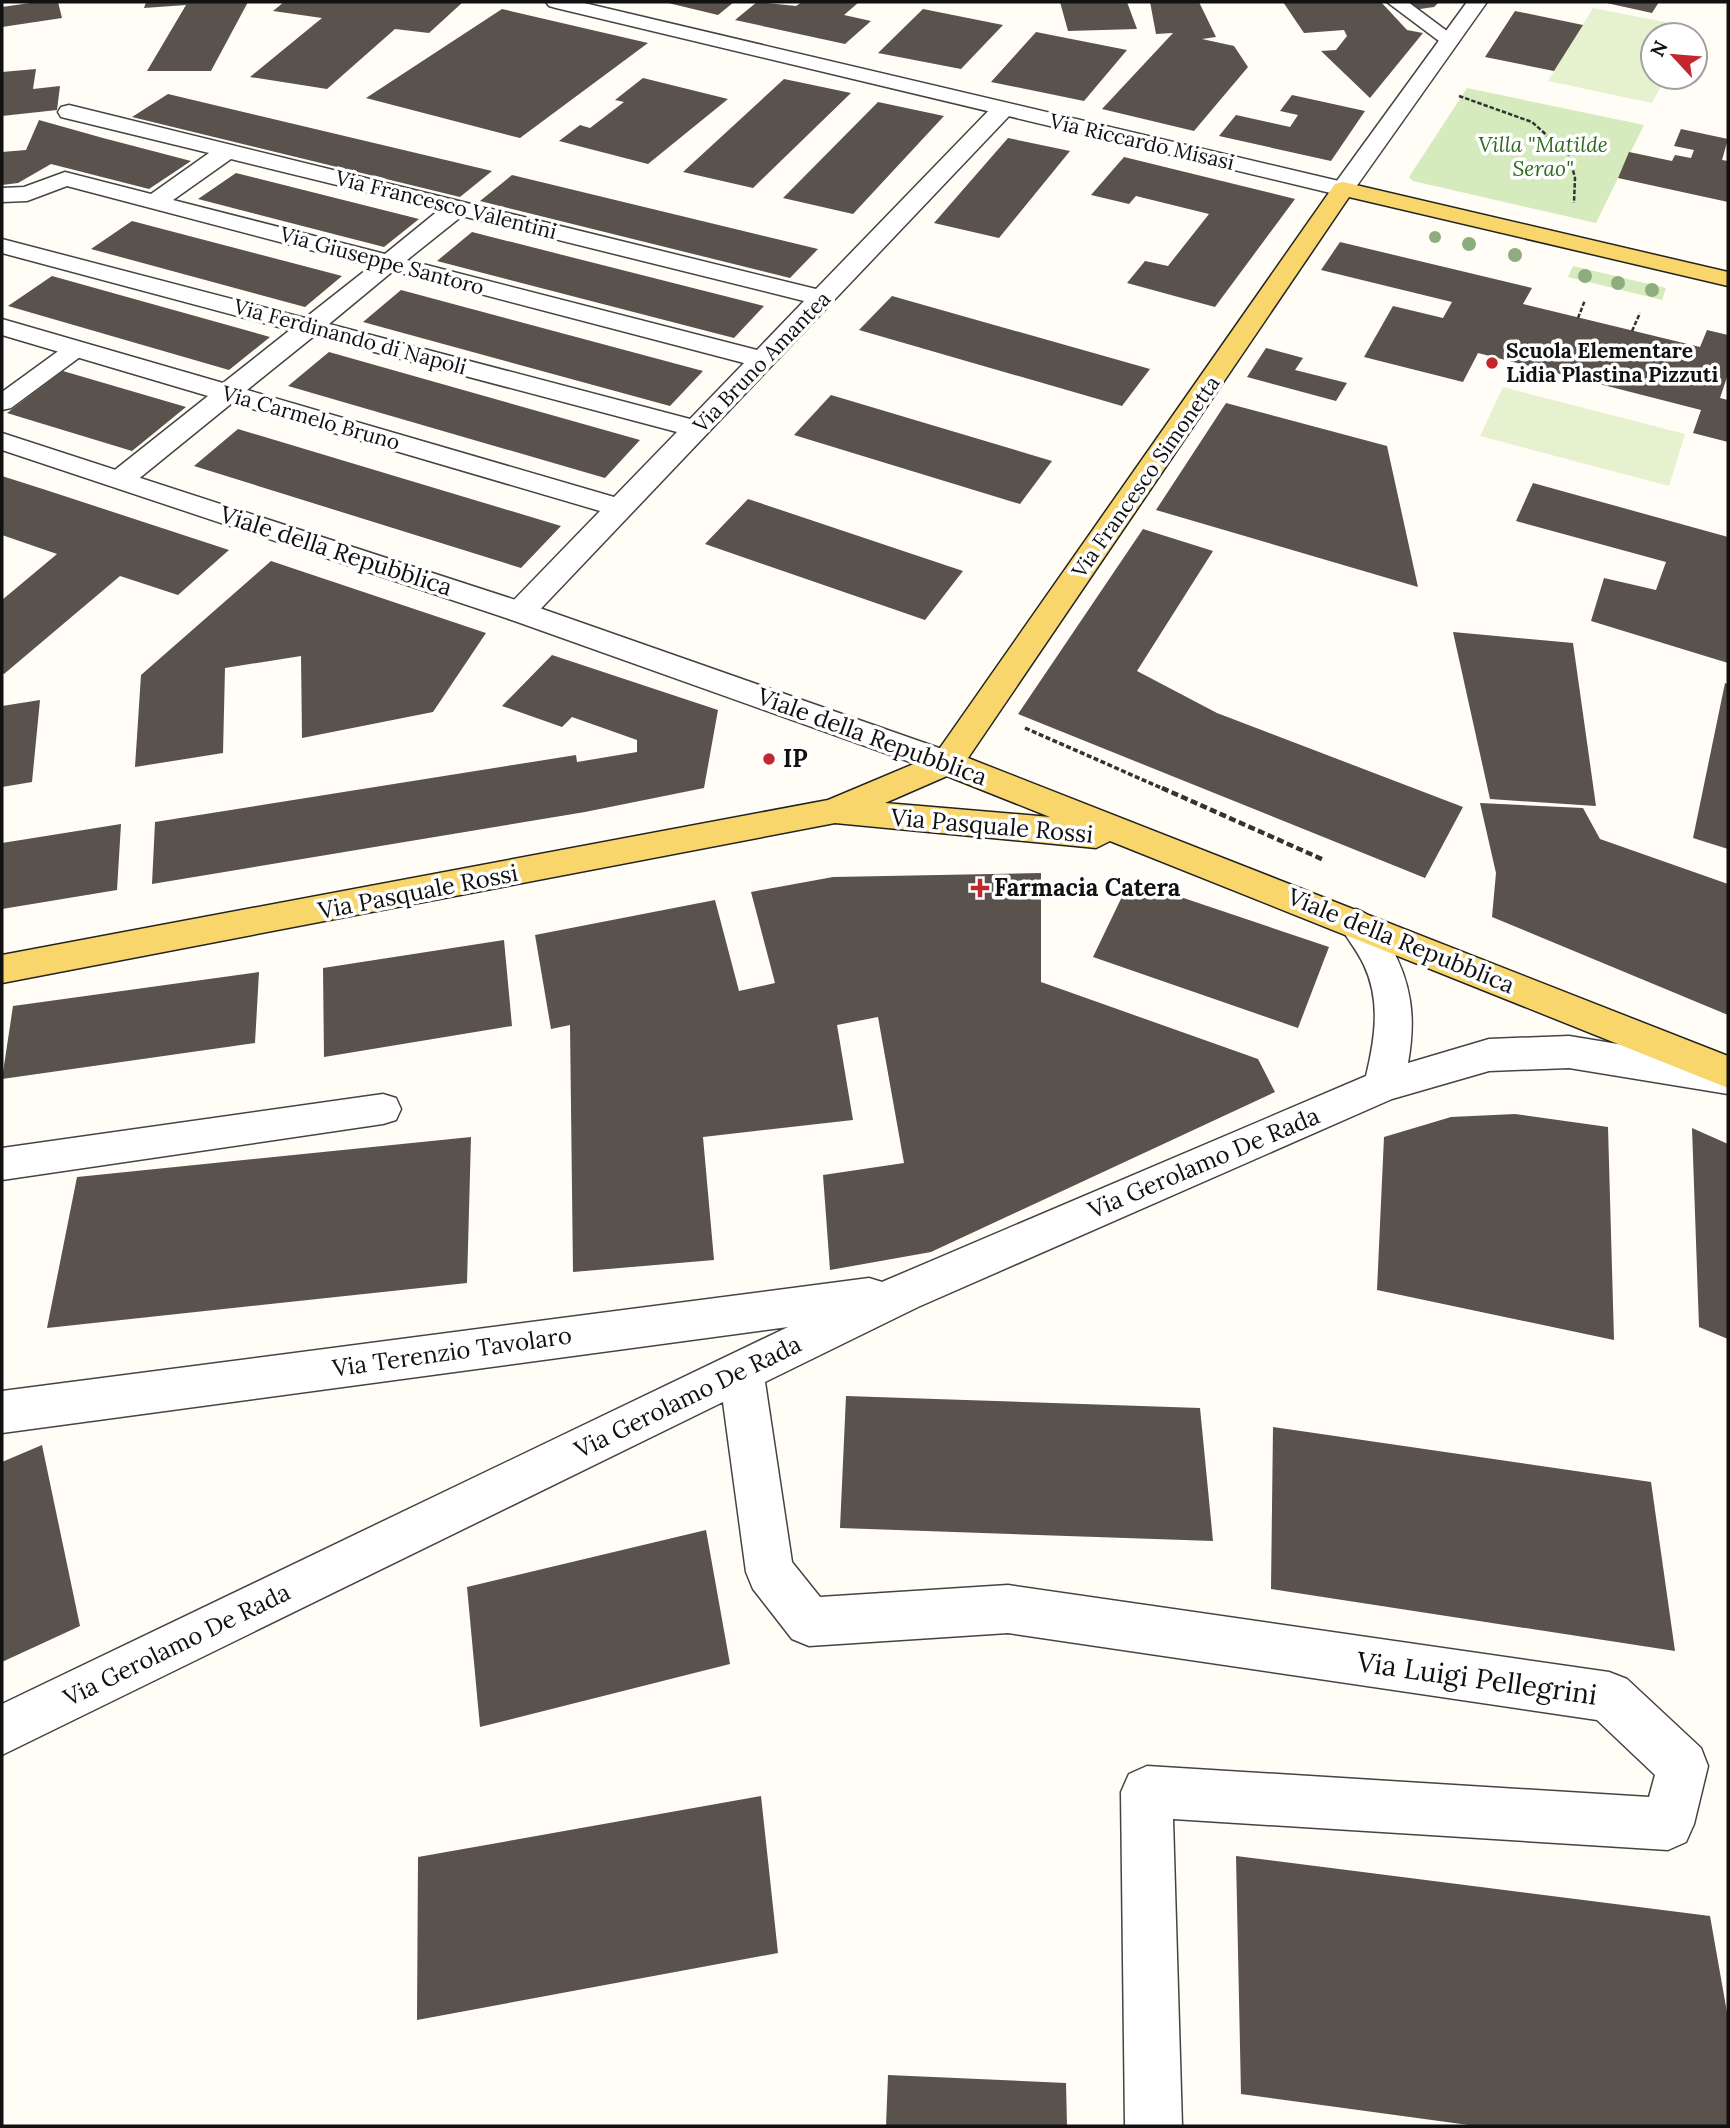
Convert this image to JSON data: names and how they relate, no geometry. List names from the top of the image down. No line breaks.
{"streets":{"main road":["Via Riccardo Misasi","Via Francesco Simonetta","Viale della Repubblica","Via Pasquale Rossi"],"street":["Via Francesco Valentini","Via Giuseppe Santoro","Via Ferdinando di Napoli","Via Bruno Amantea","Via Carmelo Bruno","Via Gerolamo De Rada","Via Terenzio Tavolaro","Via Luigi Pellegrini"]},"crossings":[["Via Riccardo Misasi","Via Bruno Amantea"],["Via Riccardo Misasi","Via Francesco Simonetta"],["Via Francesco Valentini","Via Bruno Amantea"],["Via Giuseppe Santoro","Via Bruno Amantea"],["Via Ferdinando di Napoli","Via Bruno Amantea"],["Via Bruno Amantea","Via Carmelo Bruno"],["Via Bruno Amantea","Viale della Repubblica"],["Via Francesco Simonetta","Viale della Repubblica"],["Via Francesco Simonetta","Via Pasquale Rossi"],["Viale della Repubblica","Via Pasquale Rossi"],["Via Gerolamo De Rada","Via Terenzio Tavolaro"],["Via Gerolamo De Rada","Via Luigi Pellegrini"]],"parks":["Villa \"Matilde Serao\""],"places":{"other":["Scuola Elementare Lidia Plastina Pizzuti","IP"],"health":["Farmacia Catera"]},"north":"top left"}
